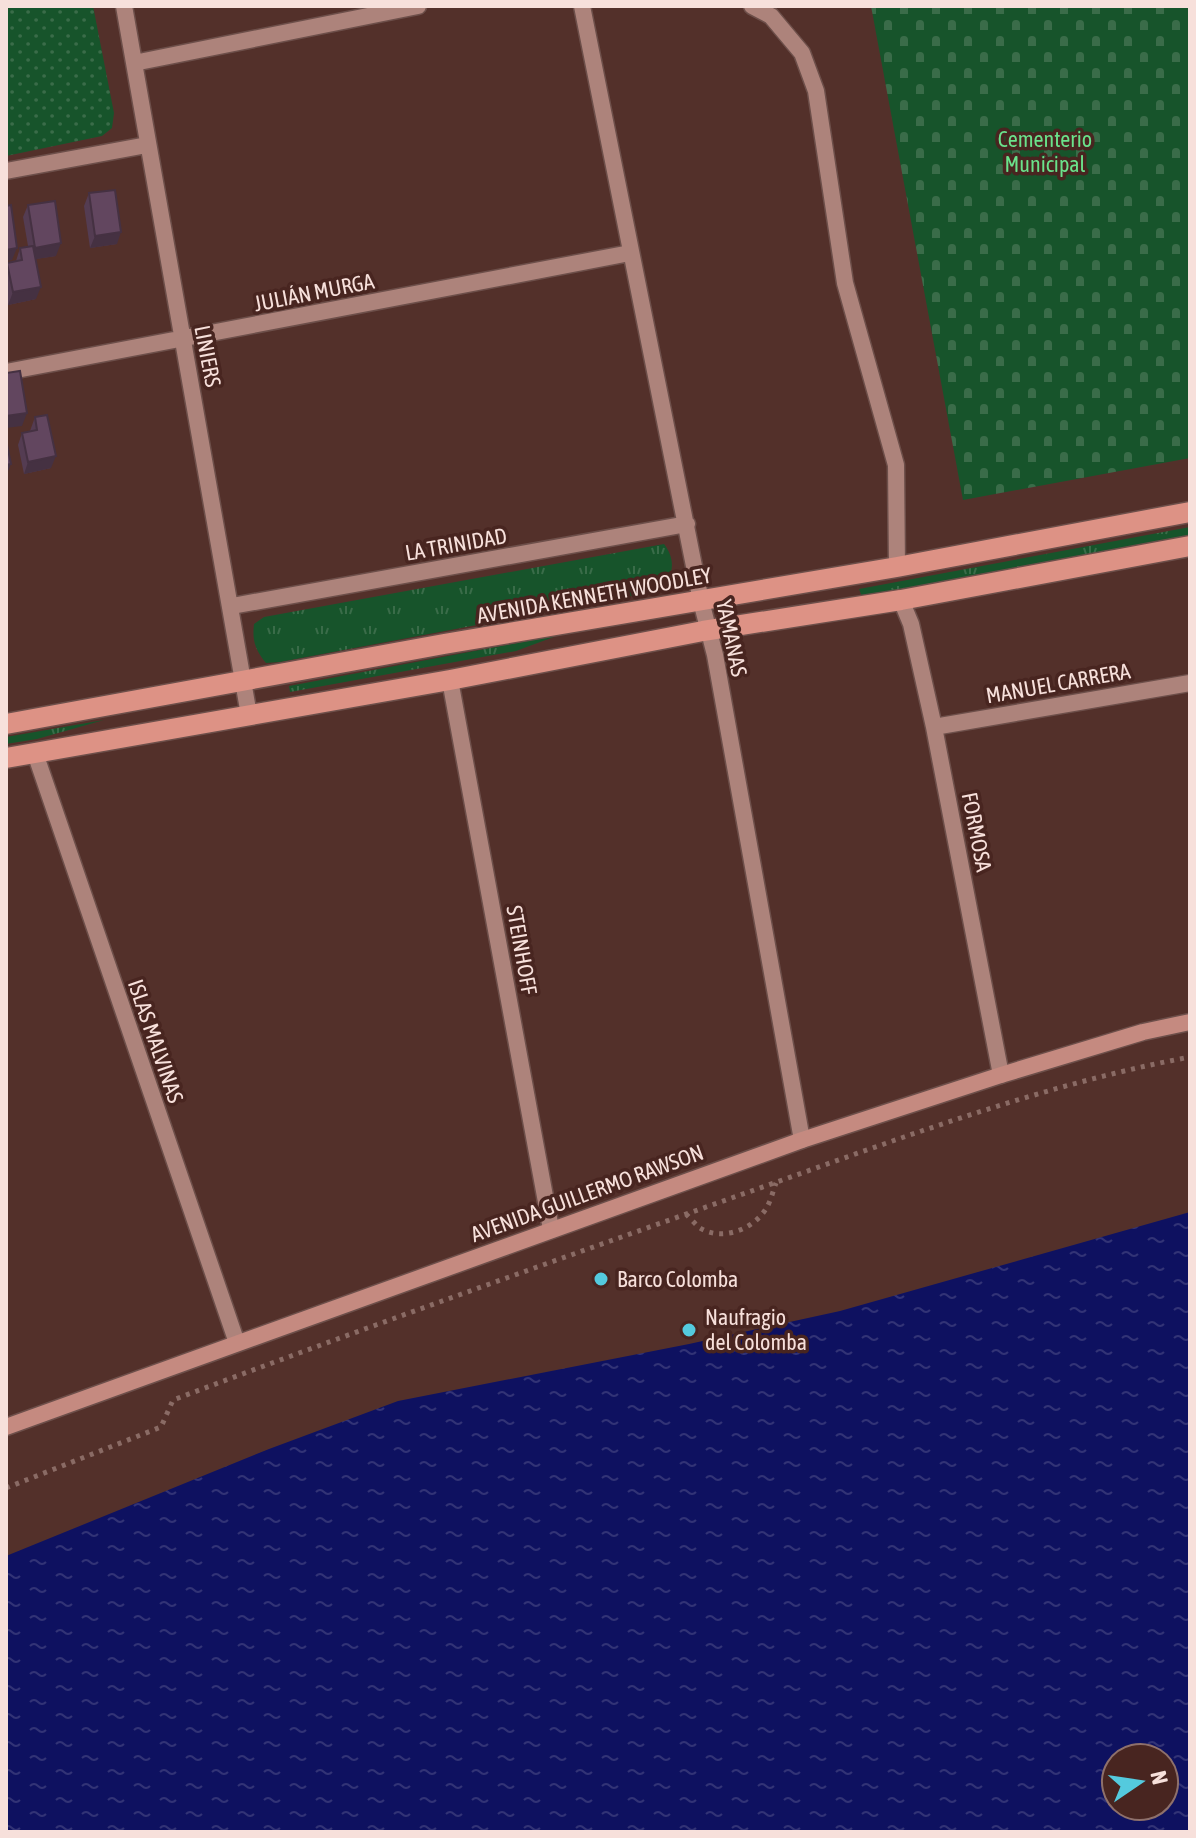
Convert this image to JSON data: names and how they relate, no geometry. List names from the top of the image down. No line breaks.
{"streets":{"main road":["AVENIDA KENNETH WOODLEY"],"street":["JULIÁN MURGA","LINIERS","LA TRINIDAD","YAMANAS","MANUEL CARRERA","FORMOSA","STEINHOFF","ISLAS MALVINAS","AVENIDA GUILLERMO RAWSON"]},"crossings":[["JULIÁN MURGA","LINIERS"],["JULIÁN MURGA","YAMANAS"],["LINIERS","LA TRINIDAD"],["LINIERS","AVENIDA KENNETH WOODLEY"],["LA TRINIDAD","YAMANAS"],["AVENIDA KENNETH WOODLEY","YAMANAS"],["YAMANAS","AVENIDA GUILLERMO RAWSON"],["MANUEL CARRERA","FORMOSA"],["FORMOSA","AVENIDA GUILLERMO RAWSON"],["STEINHOFF","AVENIDA GUILLERMO RAWSON"],["ISLAS MALVINAS","AVENIDA GUILLERMO RAWSON"]],"parks":["Cementerio Municipal"],"places":["Barco Colomba","Naufragio del Colomba"],"north":"right"}
